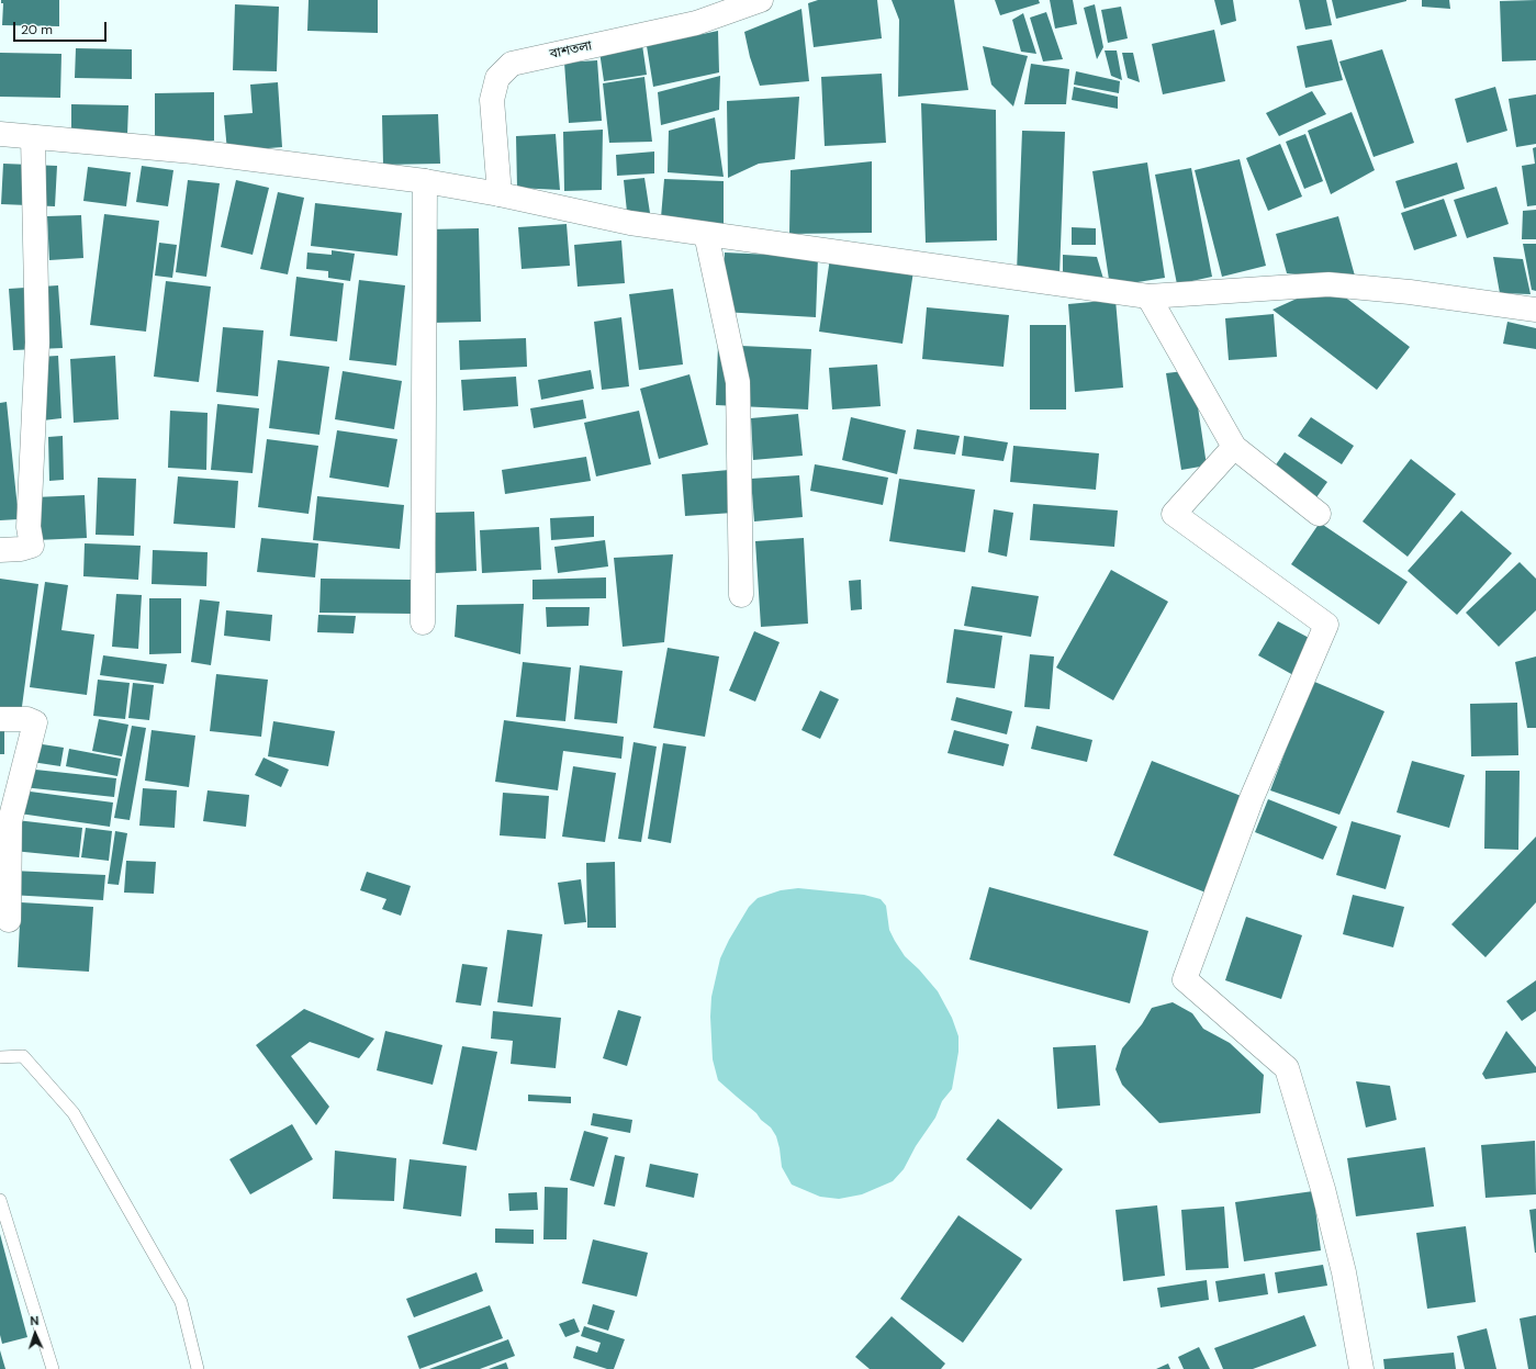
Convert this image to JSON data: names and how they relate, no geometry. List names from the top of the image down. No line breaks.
{"streets":{"street":["বাশতলা"]},"scale_bar":"20 m","north":"top"}
